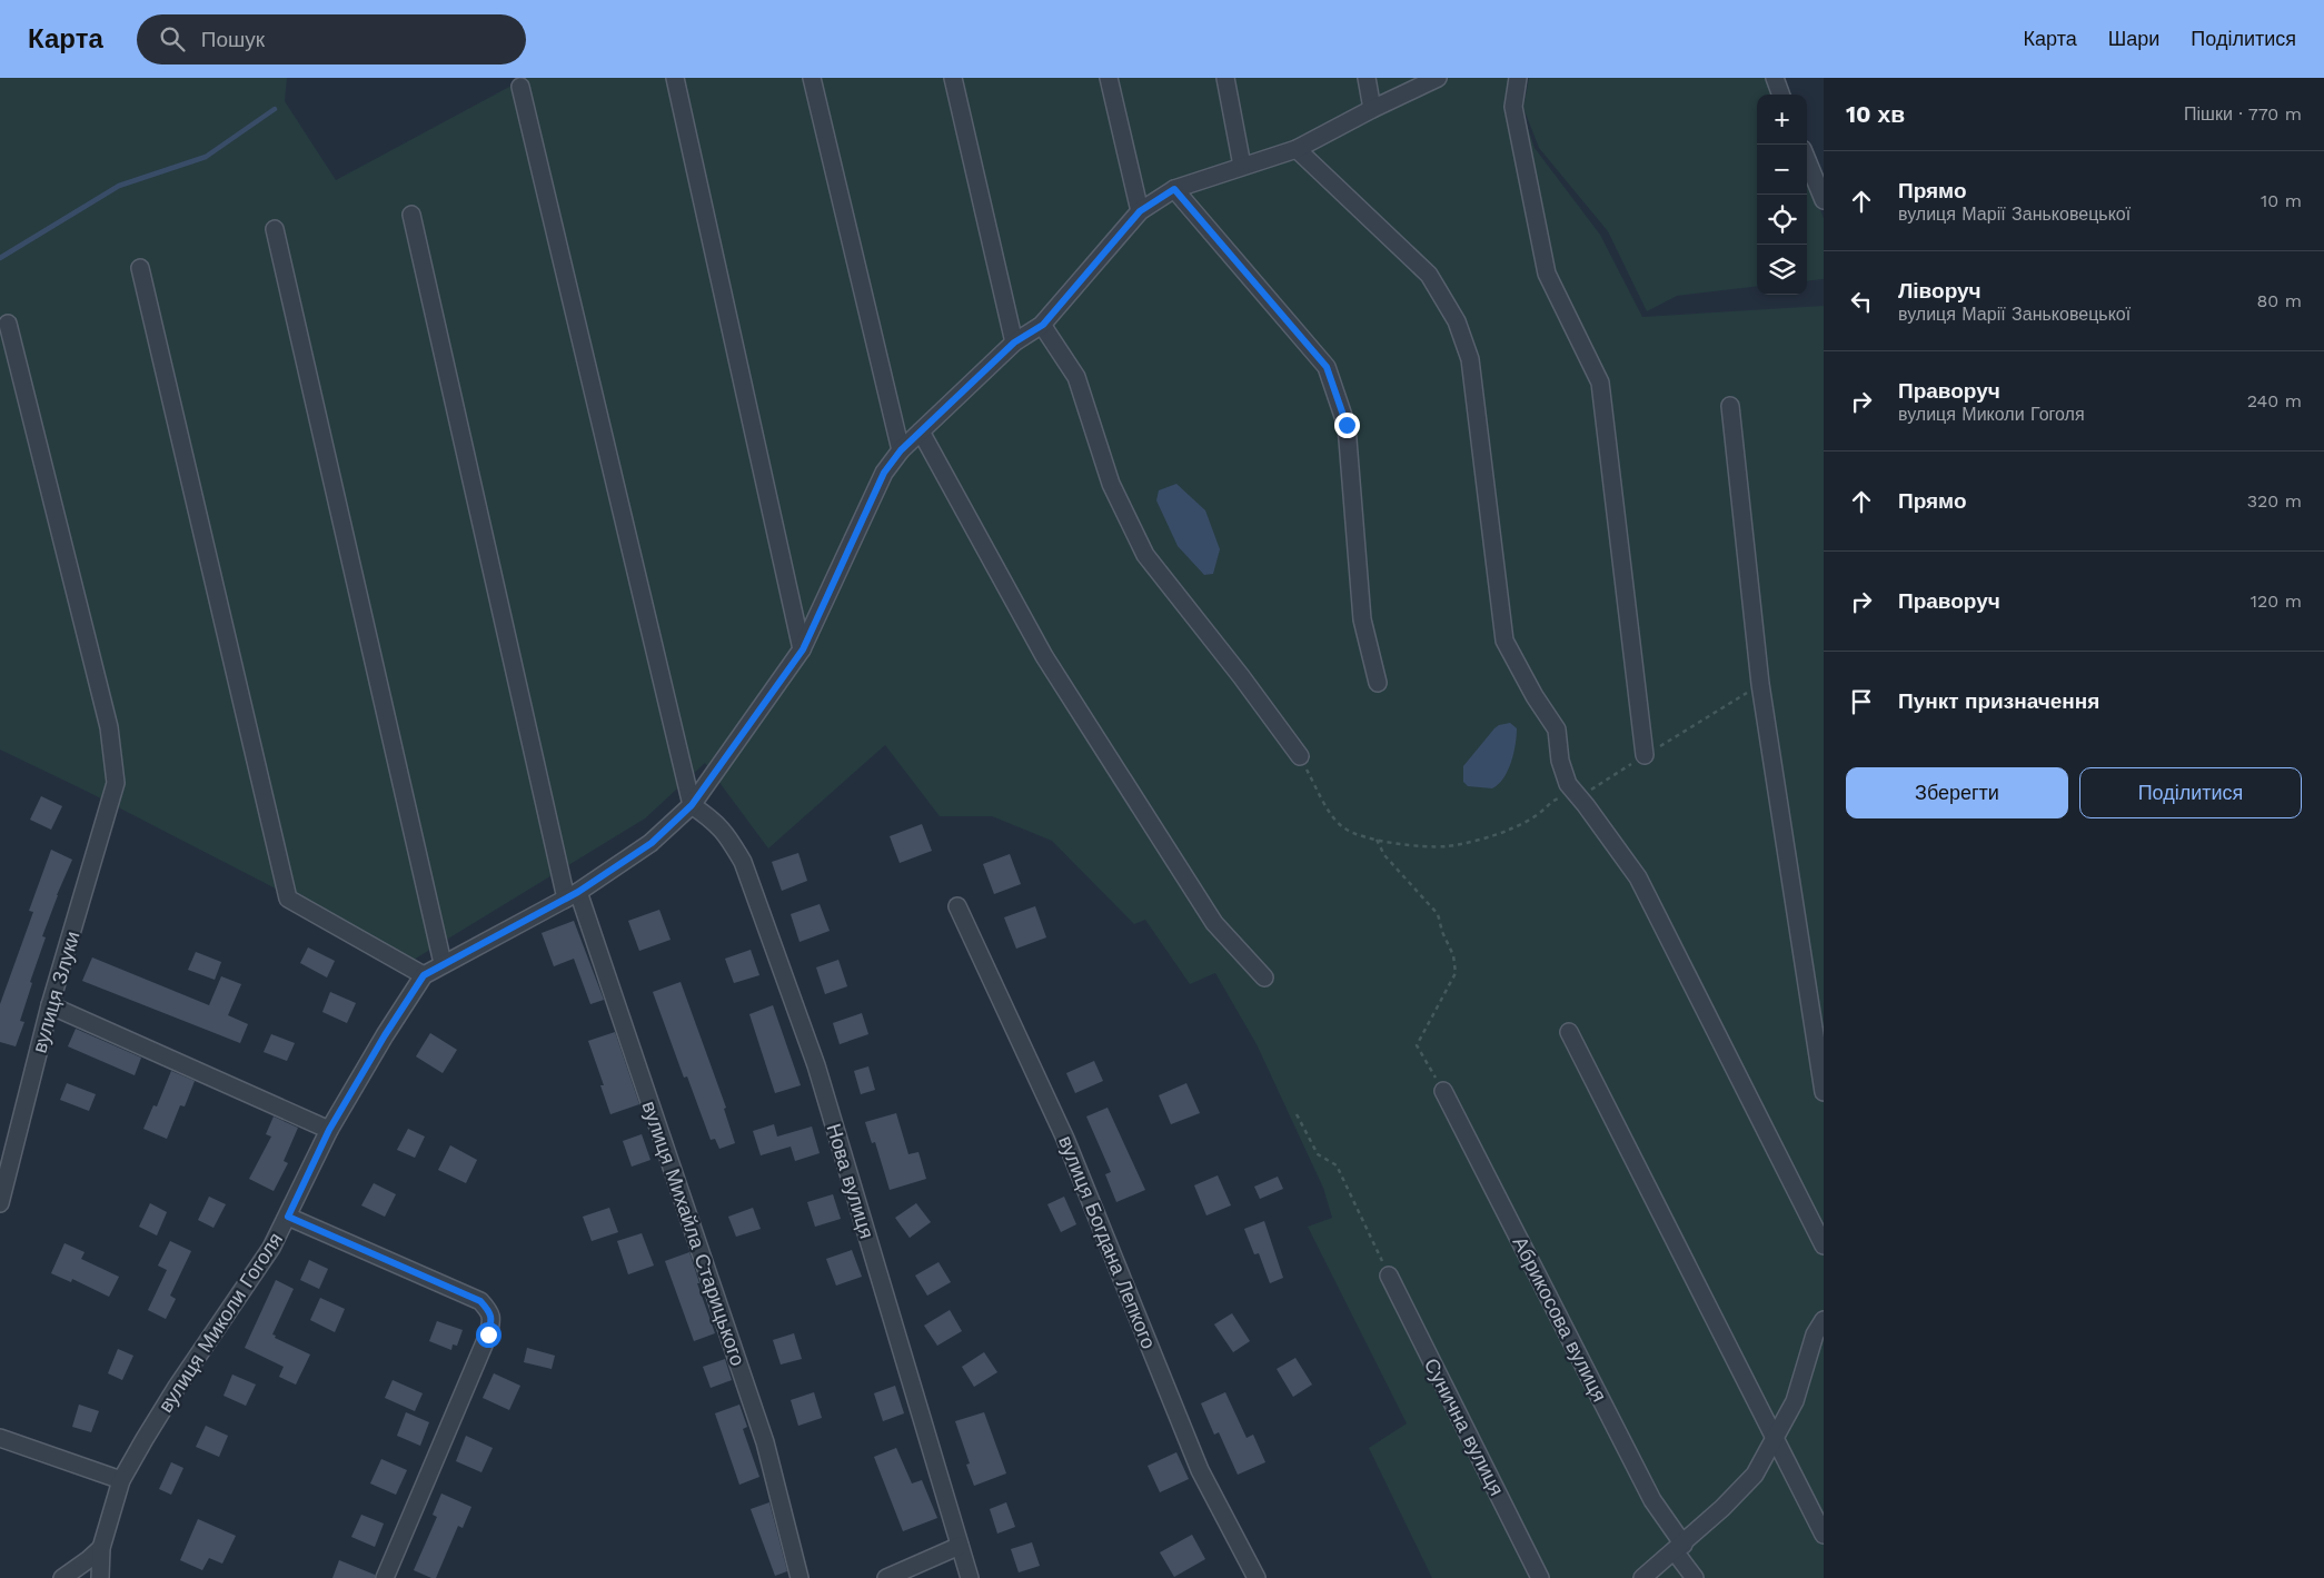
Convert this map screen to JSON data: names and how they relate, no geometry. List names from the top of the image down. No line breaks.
{"streets":{"street":["вулиця Злуки","Нова вулиця","вулиця Михайла Старицького","вулиця Богдана Лепкого","Абрикосова вулиця","вулиця Миколи Гоголя","Сунична вулиця"]},"crossings":[["Нова вулиця","вулиця Миколи Гоголя"],["вулиця Михайла Старицького","вулиця Миколи Гоголя"]],"page":{"header":"Карта","search":"Пошук","nav":["Карта","Шари","Поділитися"],"heading":["10 хв","Пішки · 770 m"],"map_buttons":["+","−"],"list":[["Прямо","вулиця Марії Заньковецької","10 m"],["Ліворуч","вулиця Марії Заньковецької","80 m"],["Праворуч","вулиця Миколи Гоголя","240 m"],["Прямо","320 m"],["Праворуч","120 m"],"Пункт призначення"],"buttons":["Зберегти","Поділитися"]}}
